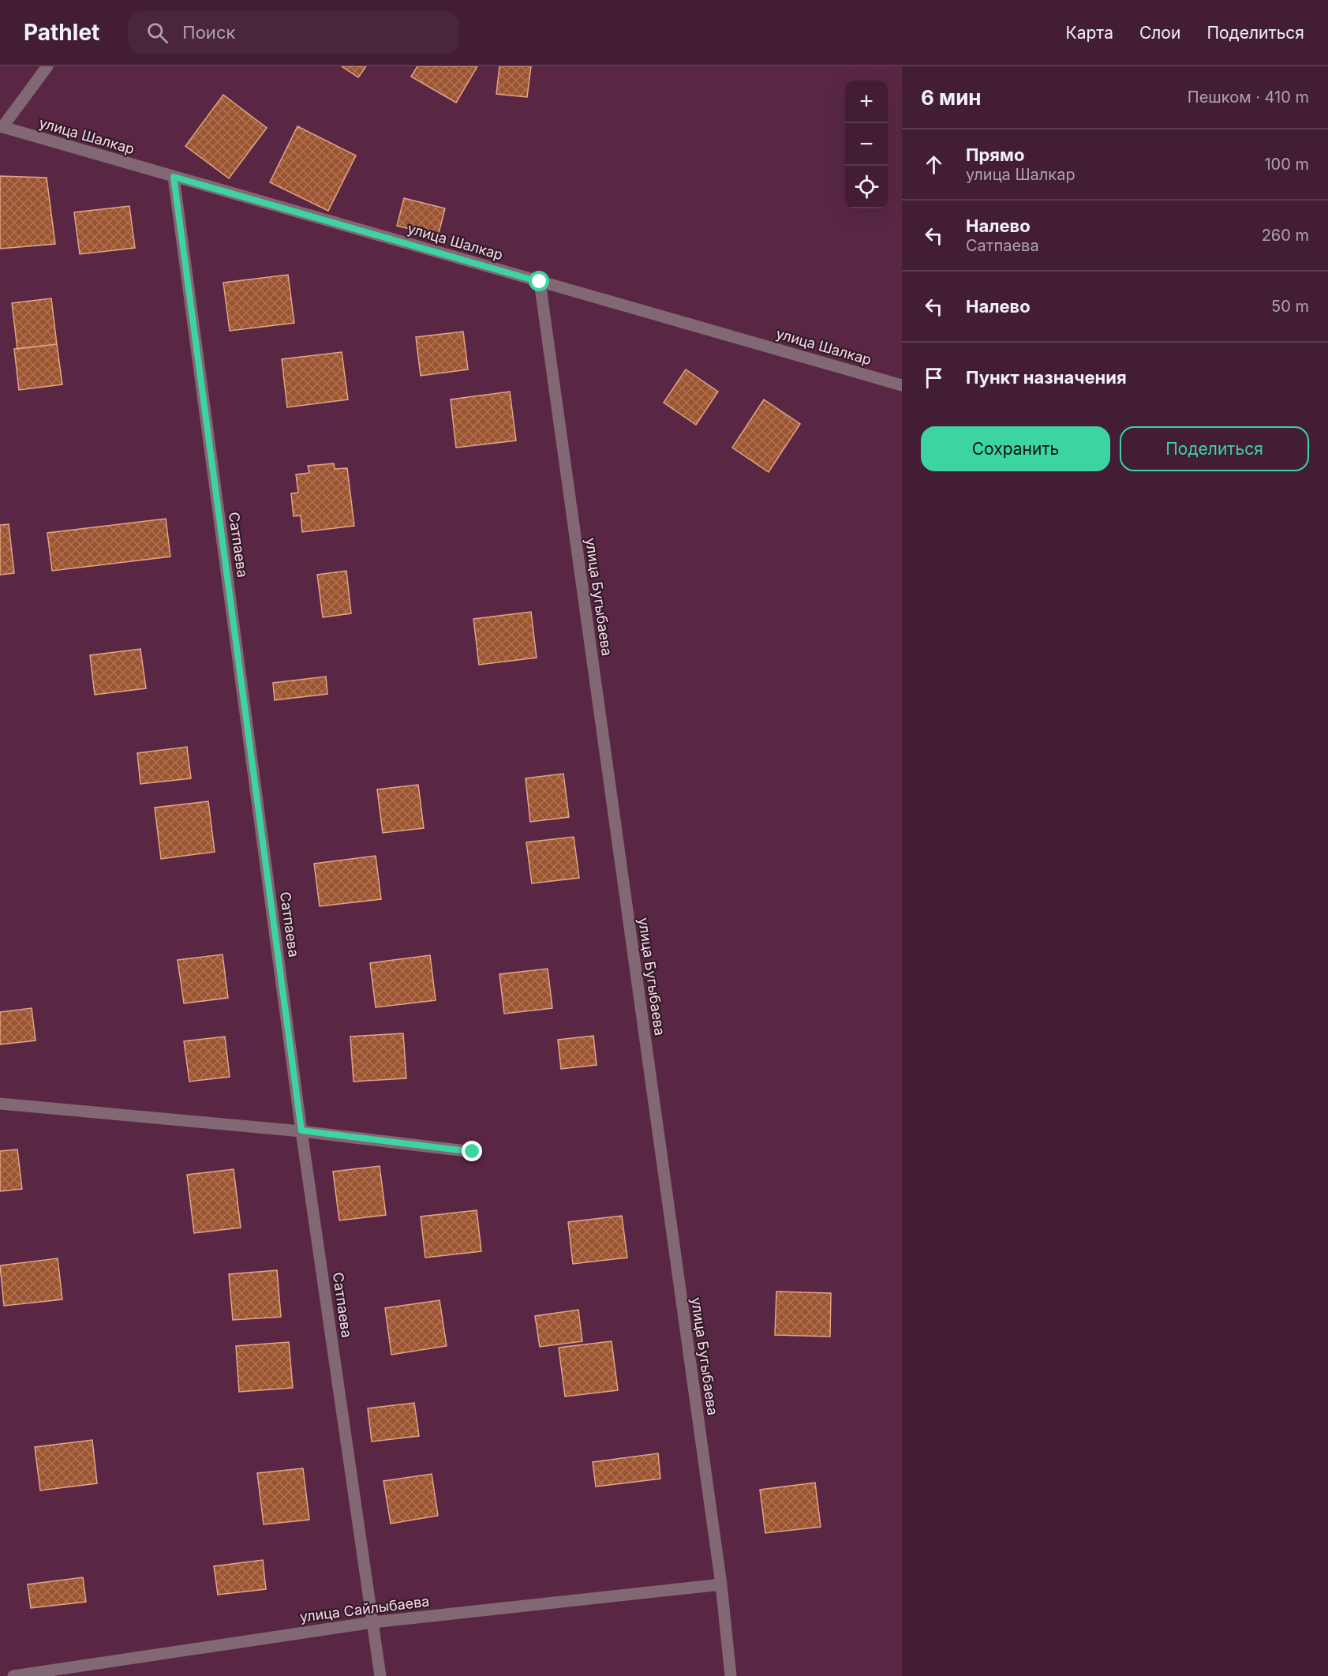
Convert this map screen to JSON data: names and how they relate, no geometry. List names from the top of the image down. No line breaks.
{"streets":{"street":["улица Шалкар","Сатпаева","улица Бугыбаева","улица Сайлыбаева"]},"crossings":[["улица Шалкар","Сатпаева"],["улица Шалкар","улица Бугыбаева"],["Сатпаева","улица Сайлыбаева"],["улица Бугыбаева","улица Сайлыбаева"]],"page":{"header":"Pathlet","search":"Поиск","nav":["Карта","Слои","Поделиться"],"heading":["6 мин","Пешком · 410 m"],"map_buttons":["+","−"],"list":[["Прямо","улица Шалкар","100 m"],["Налево","Сатпаева","260 m"],["Налево","50 m"],"Пункт назначения"],"buttons":["Сохранить","Поделиться"]}}
